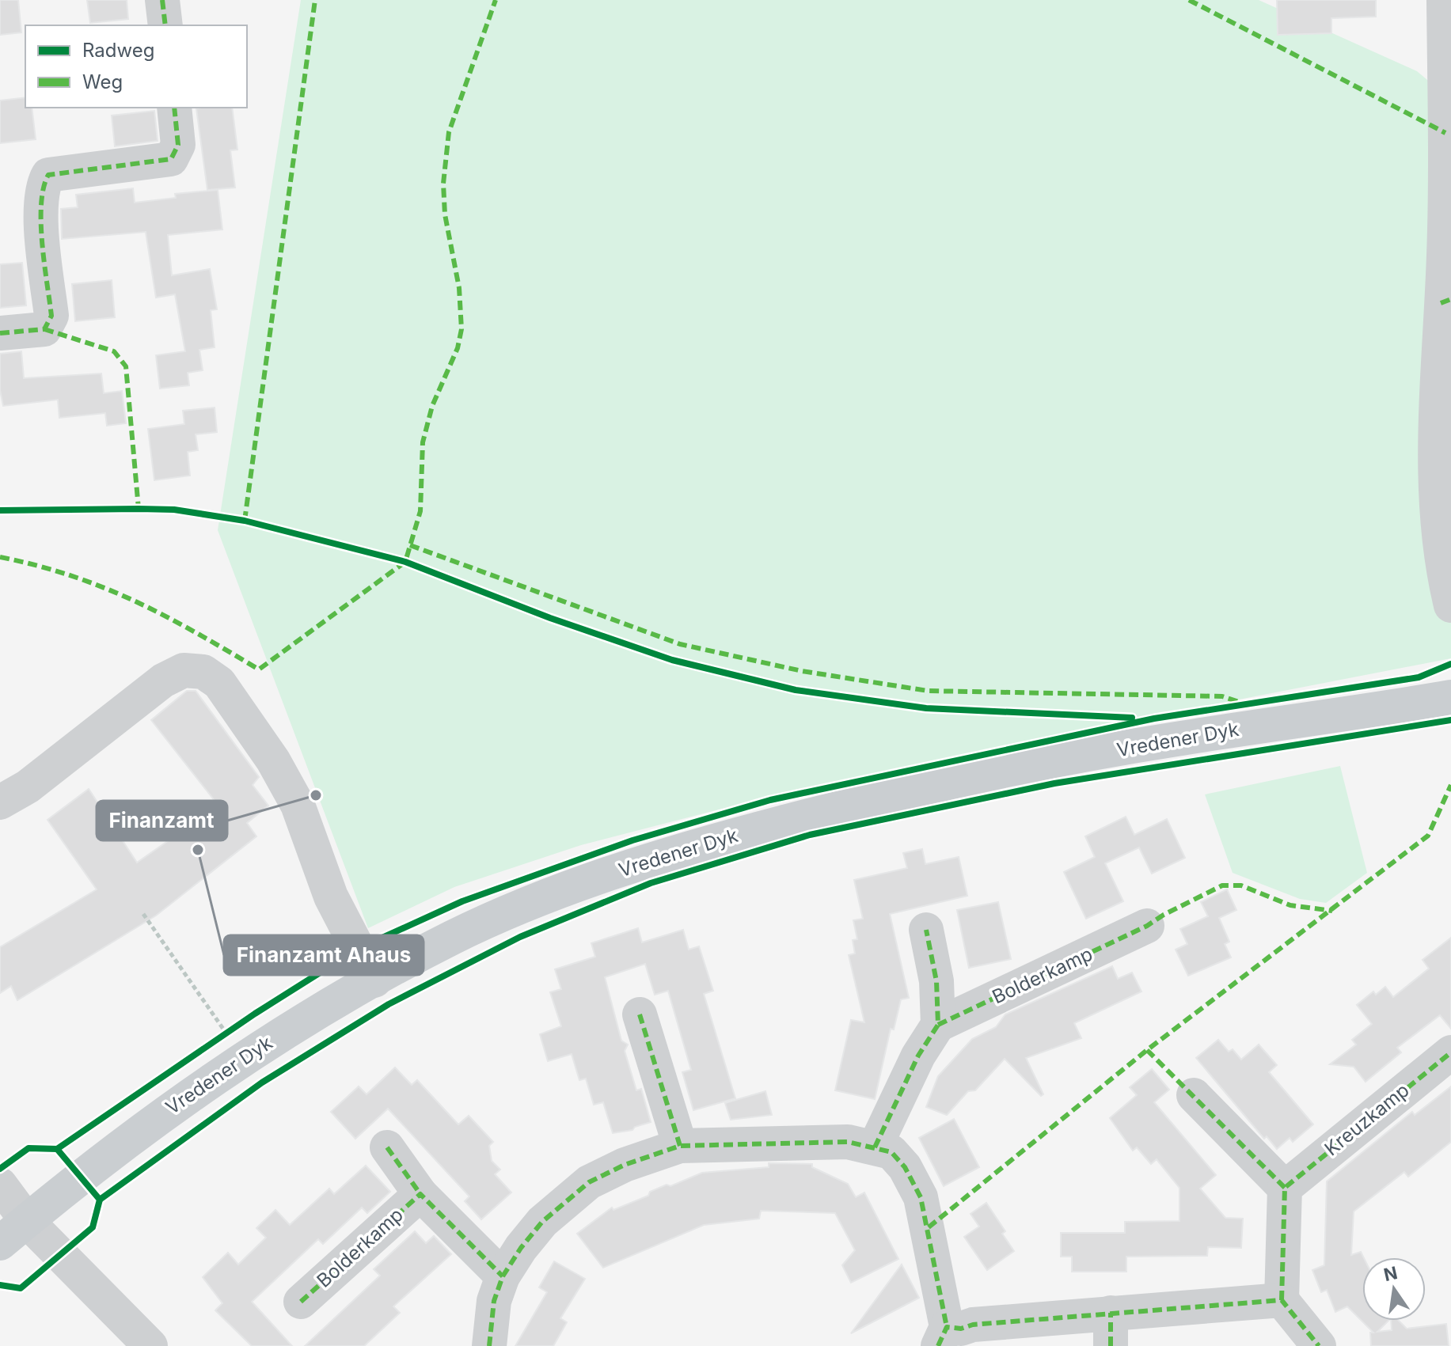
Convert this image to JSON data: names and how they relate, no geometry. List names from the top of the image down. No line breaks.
{"streets":{"main road":["Vredener Dyk"],"street":["Bolderkamp","Kreuzkamp"]},"places":["Finanzamt","Finanzamt Ahaus"],"legend":["Radweg","Weg"],"north":"top"}
